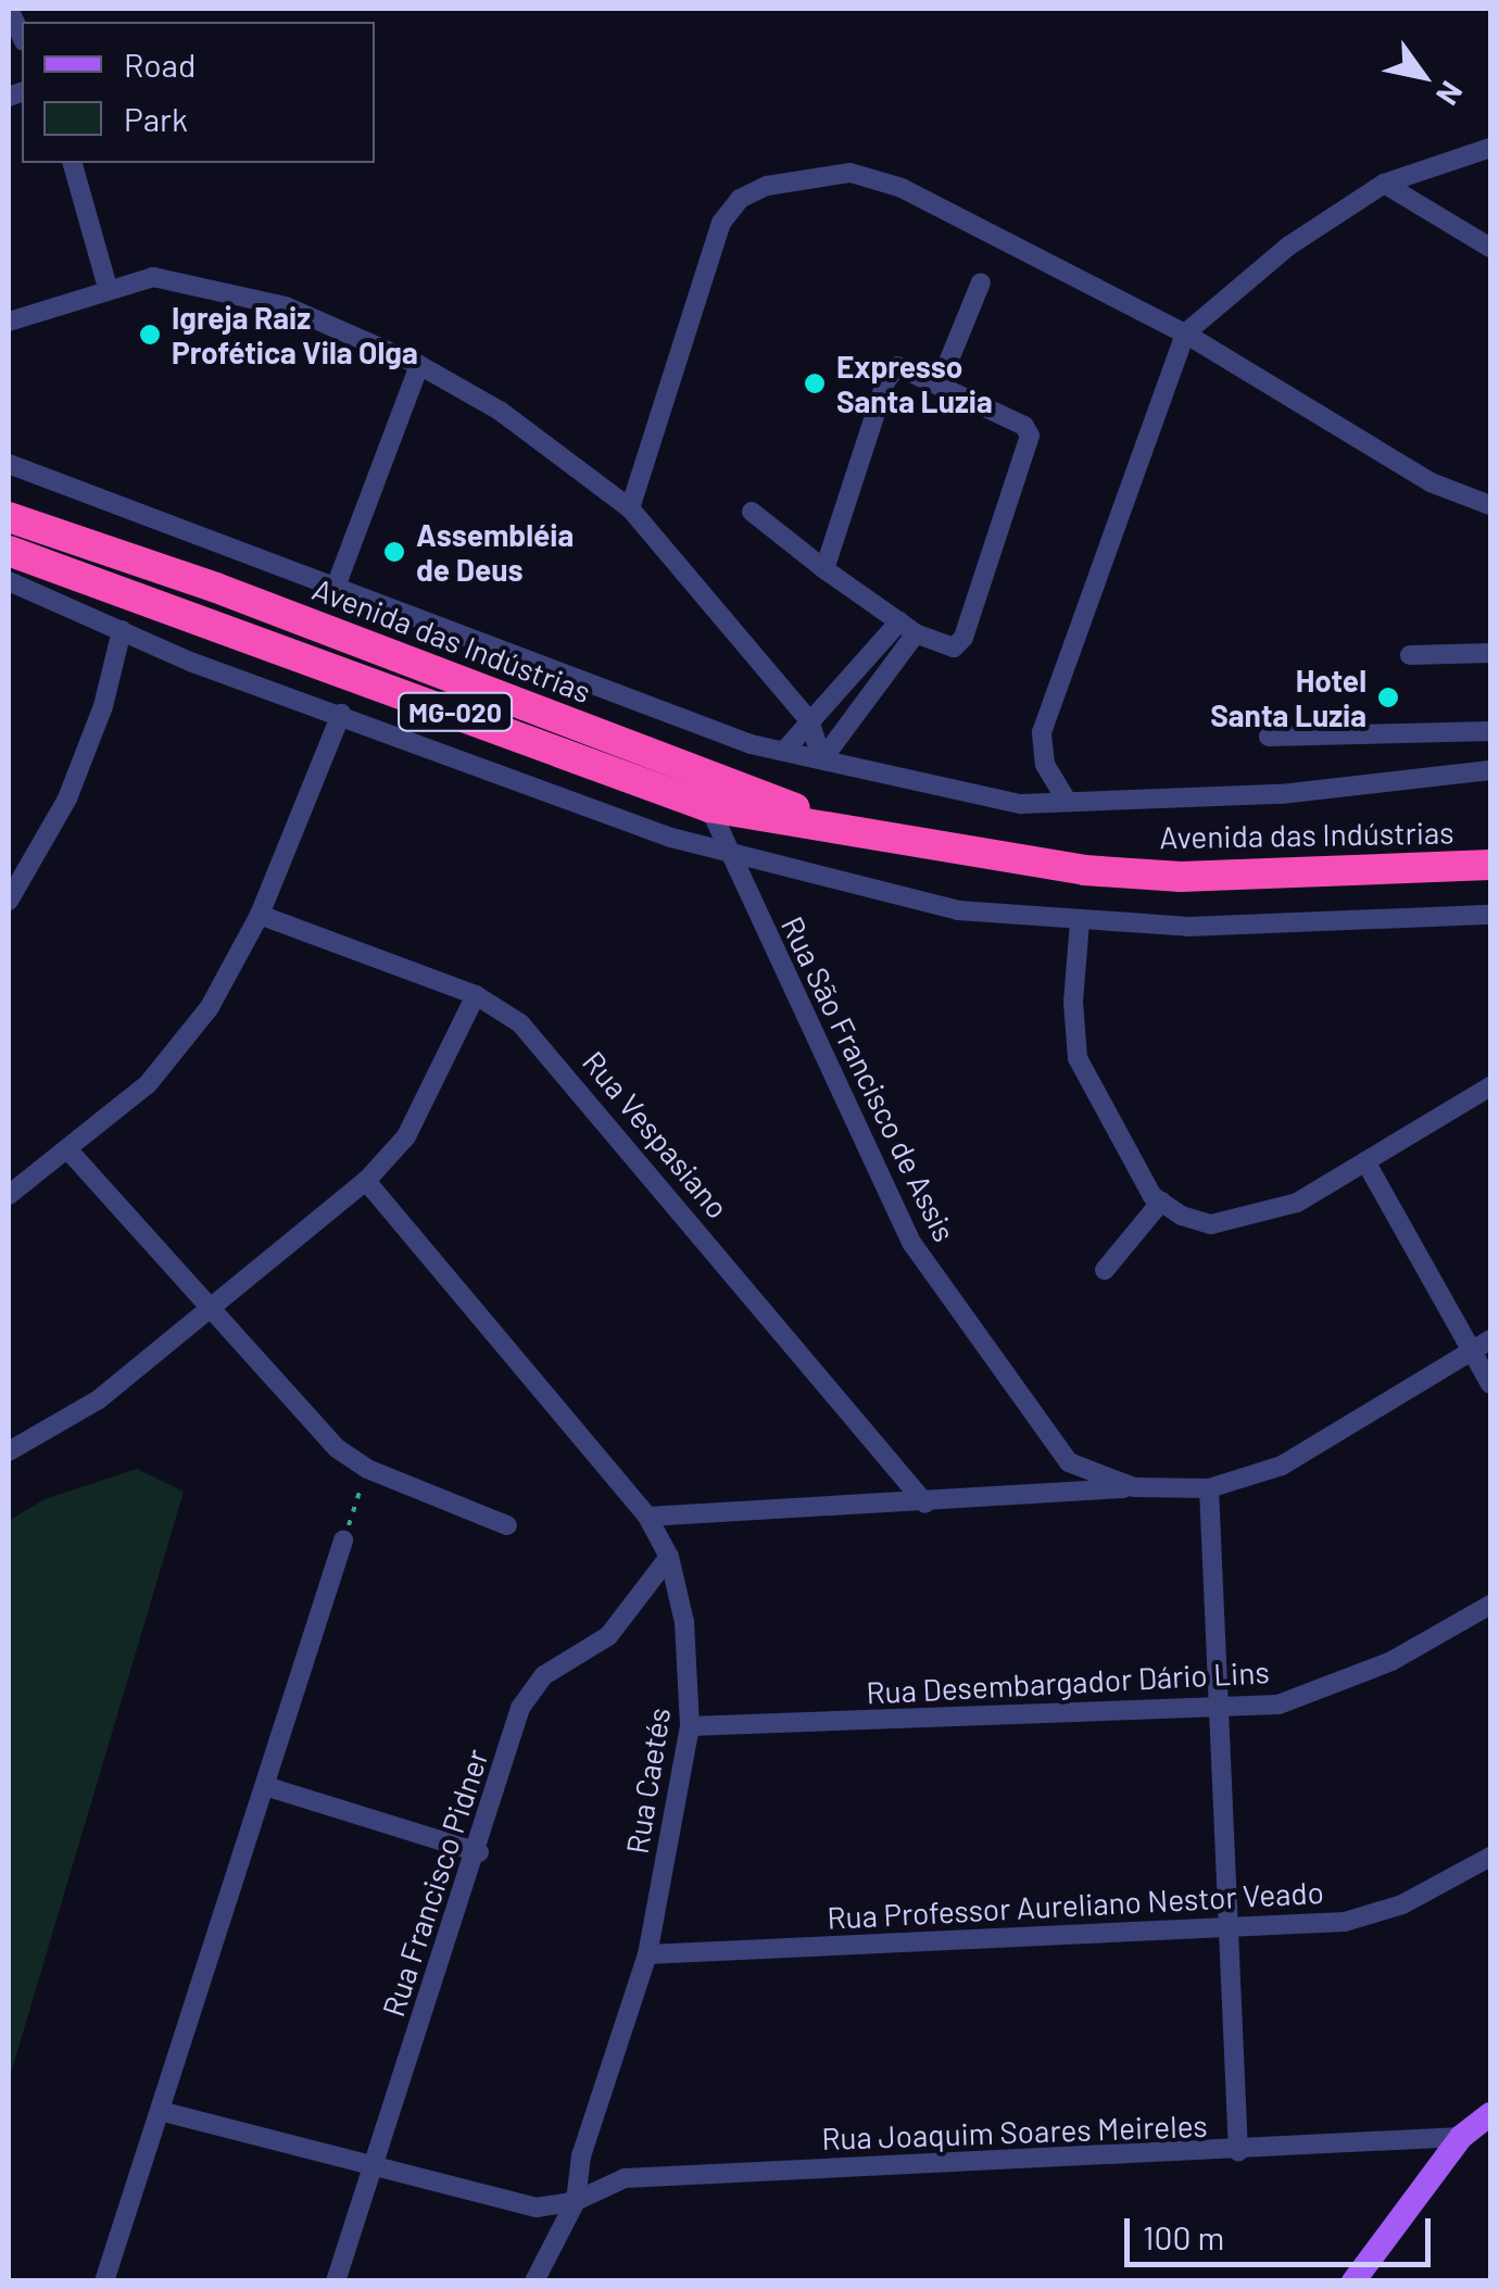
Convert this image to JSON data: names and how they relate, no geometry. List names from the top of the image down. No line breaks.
{"streets":{"highway":["Avenida das Indústrias","MG-020"],"street":["Rua São Francisco de Assis","Rua Vespasiano","Rua Desembargador Dário Lins","Rua Caetés","Rua Francisco Pidner","Rua Professor Aureliano Nestor Veado","Rua Joaquim Soares Meireles"]},"crossings":[["Avenida das Indústrias","Rua São Francisco de Assis"],["Rua Desembargador Dário Lins","Rua Caetés"],["Rua Caetés","Rua Francisco Pidner"],["Rua Caetés","Rua Professor Aureliano Nestor Veado"],["Rua Caetés","Rua Joaquim Soares Meireles"]],"places":["Igreja Raiz Profética Vila Olga","Expresso Santa Luzia","Assembléia de Deus","Hotel Santa Luzia"],"legend":["Road","Park"],"scale_bar":"100 m","north":"bottom right"}
